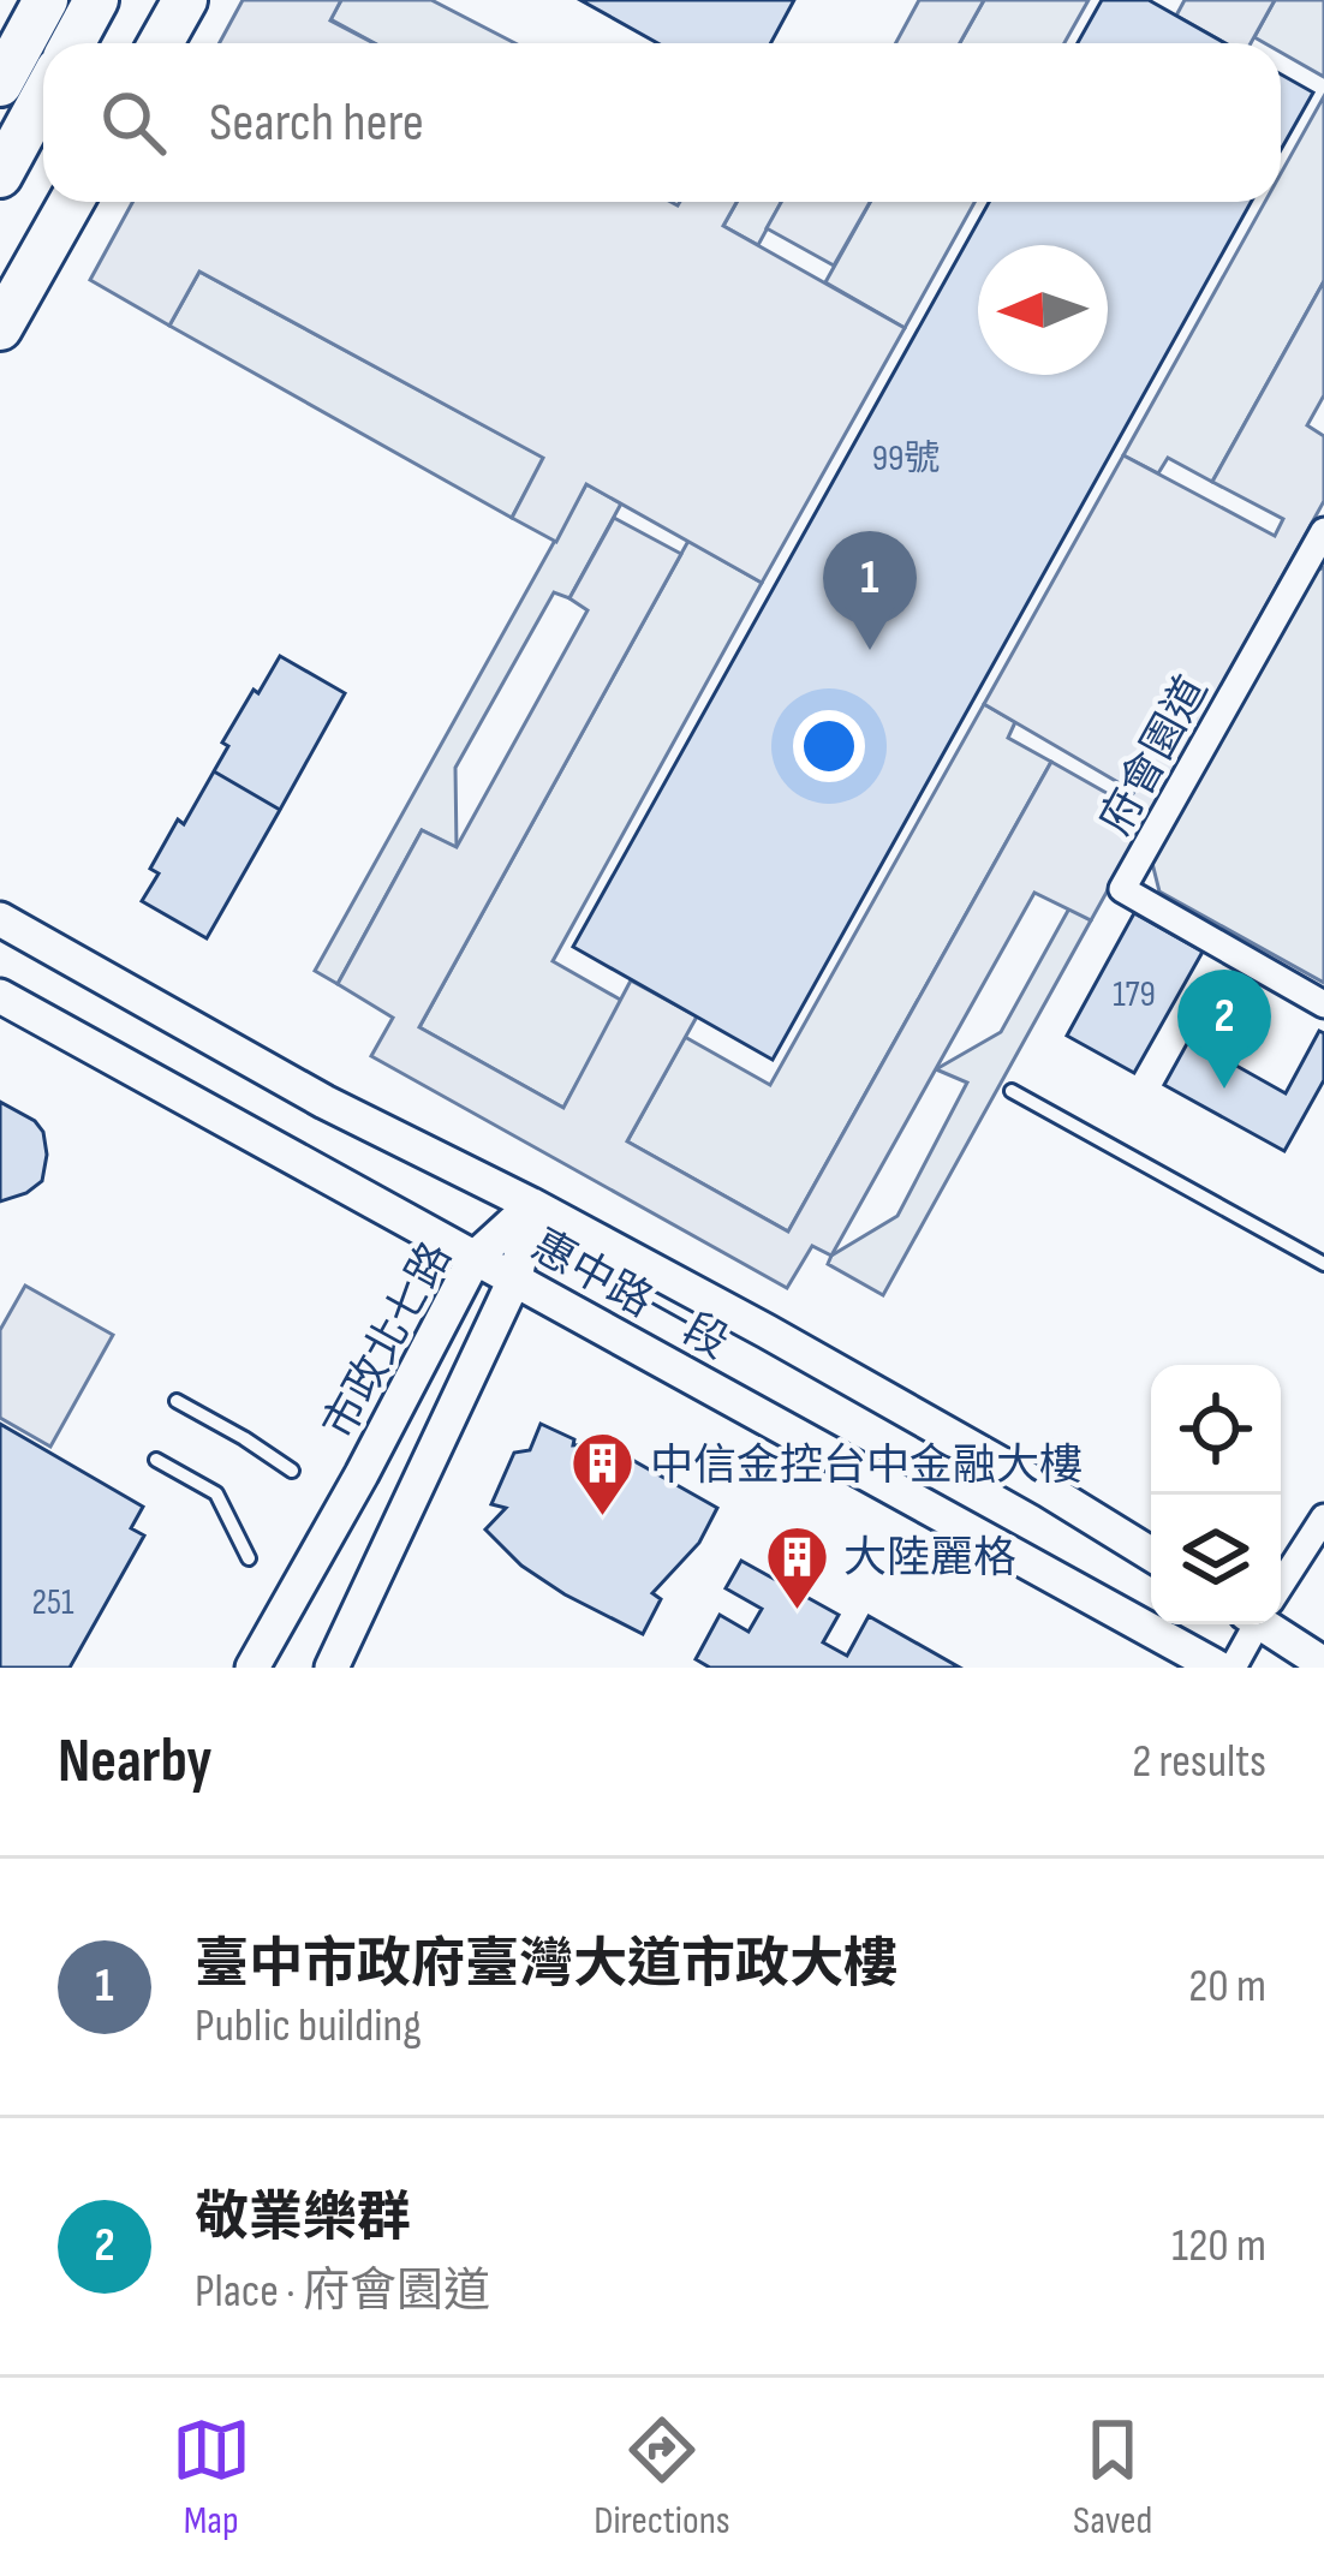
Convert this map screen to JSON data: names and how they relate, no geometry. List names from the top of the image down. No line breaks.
{"streets":{"street":["府會園道","惠中路一段","市政北七路"]},"crossings":[["惠中路一段","市政北七路"]],"places":{"building":["中信金控台中金融大樓","大陸麗格"]},"house_numbers":["99號","179","251"],"north":"left","page":{"search":"Search here","pins":["1","2"],"heading":["Nearby","2 results"],"list":[{"mark":"1","name":"臺中市政府臺灣大道市政大樓","note":"Public building","value":"20 m"},{"mark":"2","name":"敬業樂群","note":"Place · 府會園道","value":"120 m"}],"nav":["Map","Directions","Saved"]}}
